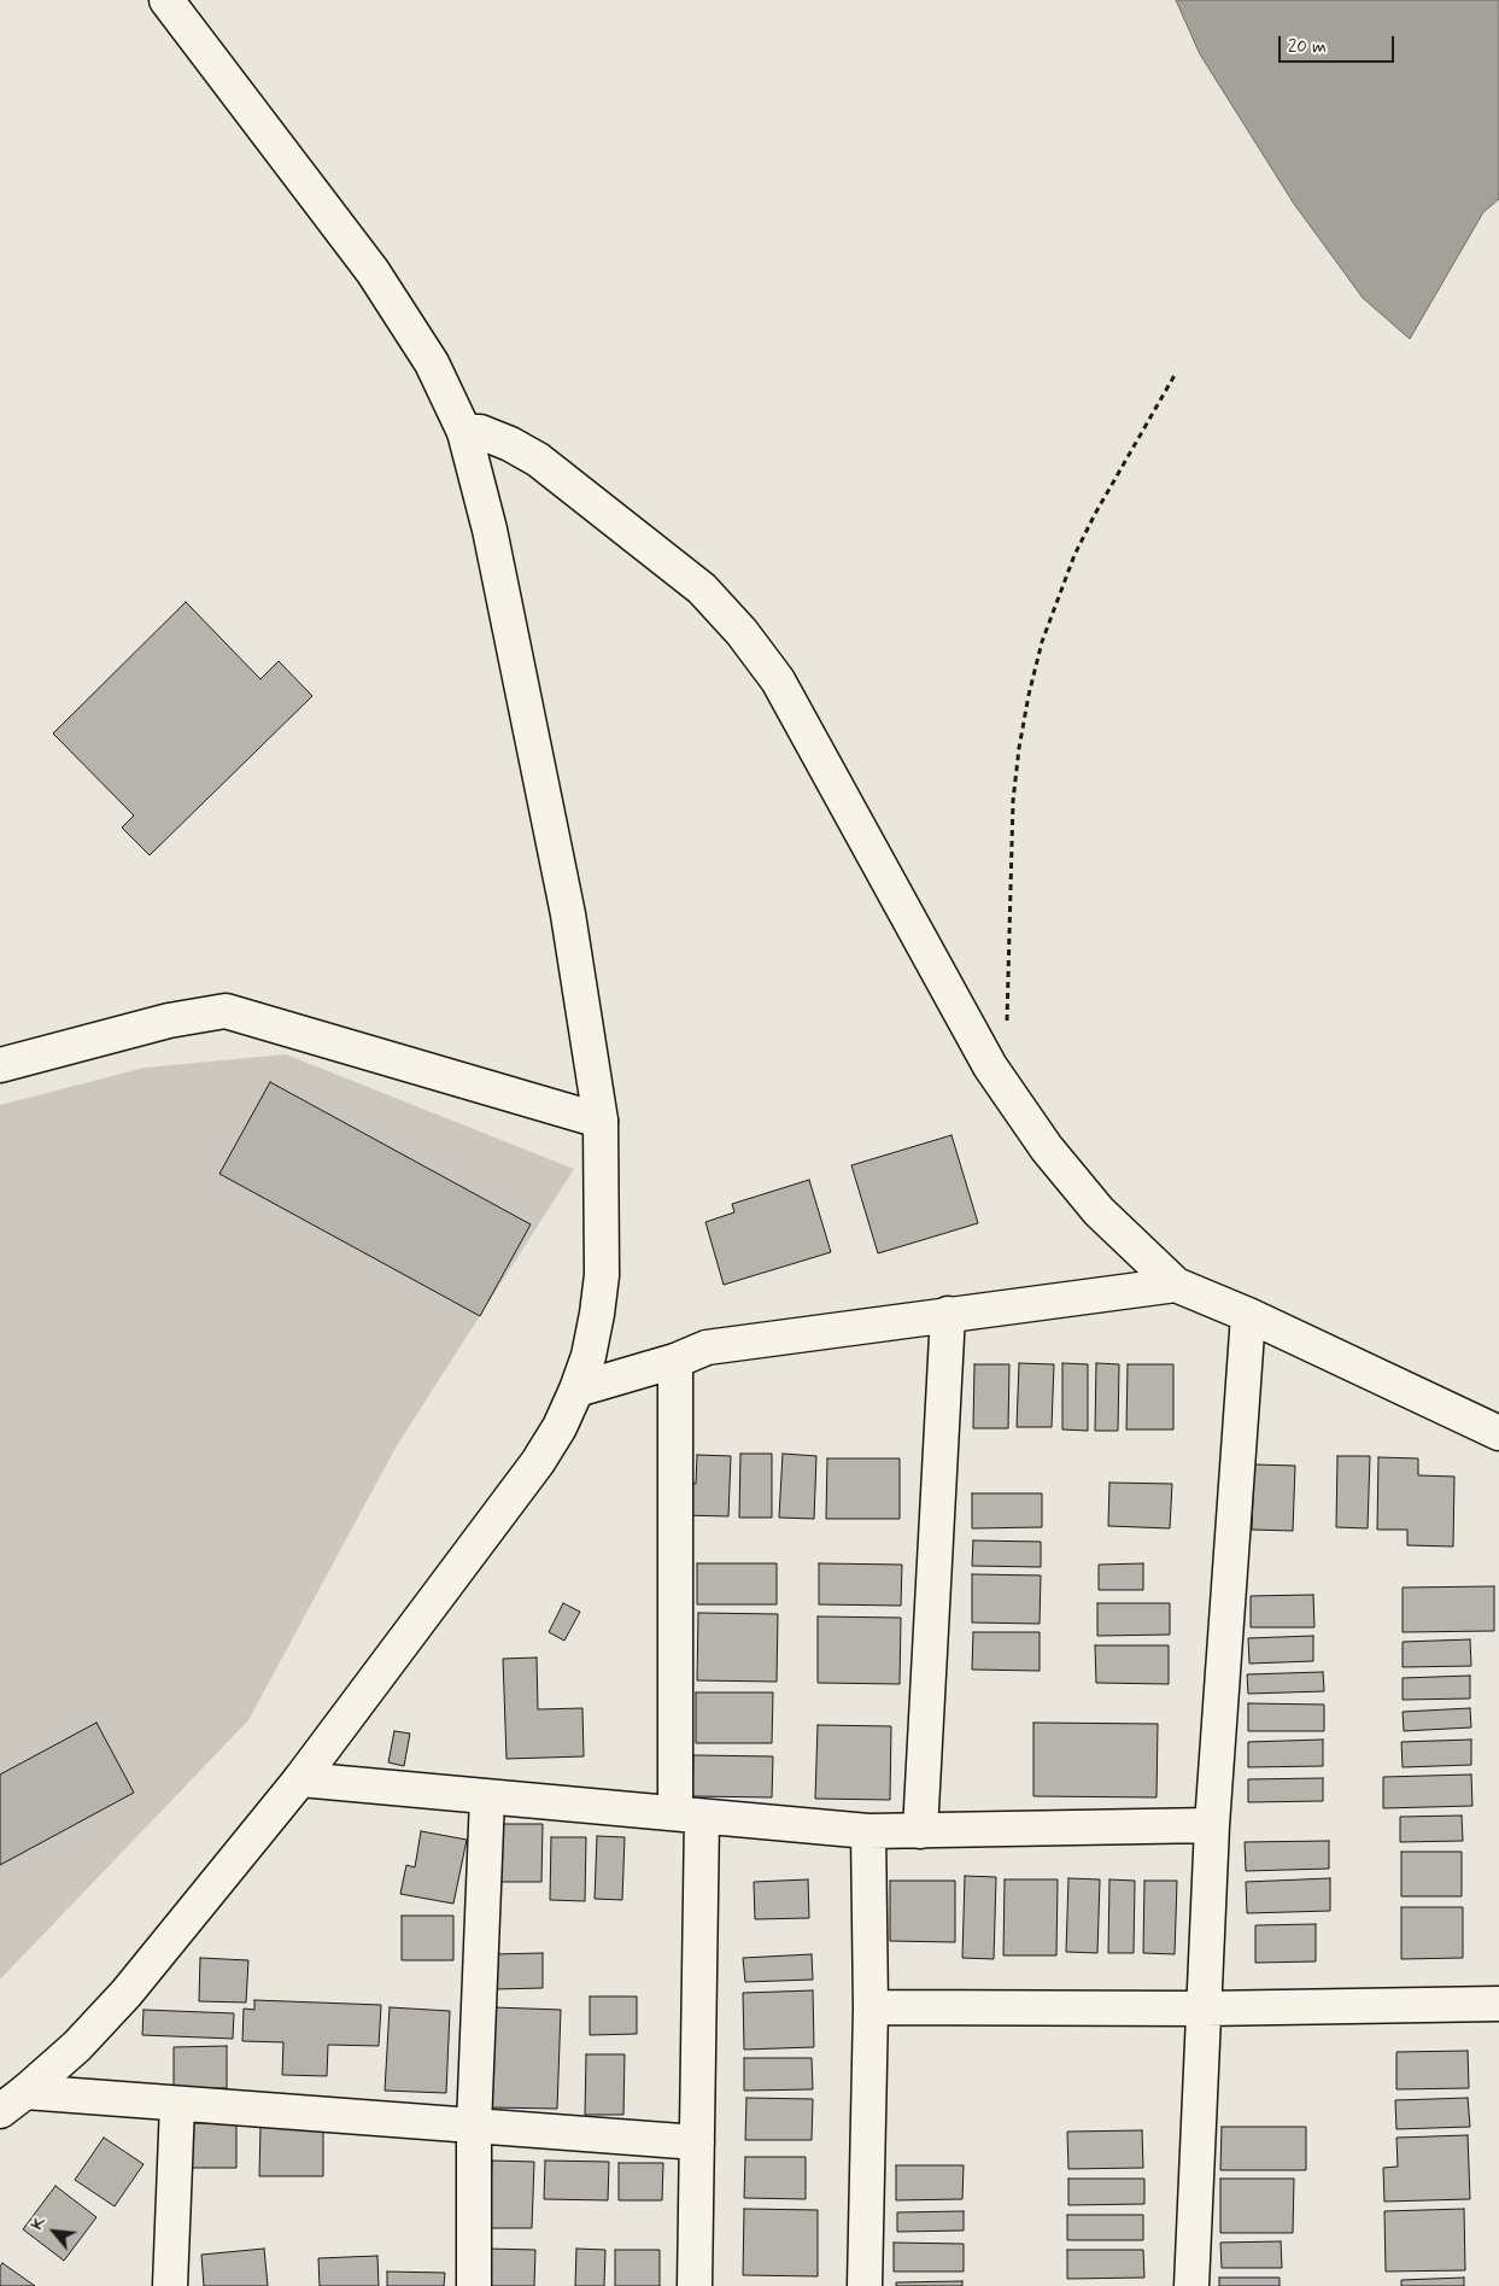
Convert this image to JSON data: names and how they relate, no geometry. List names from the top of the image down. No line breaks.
{"scale_bar":"20 m","north":"top left"}
